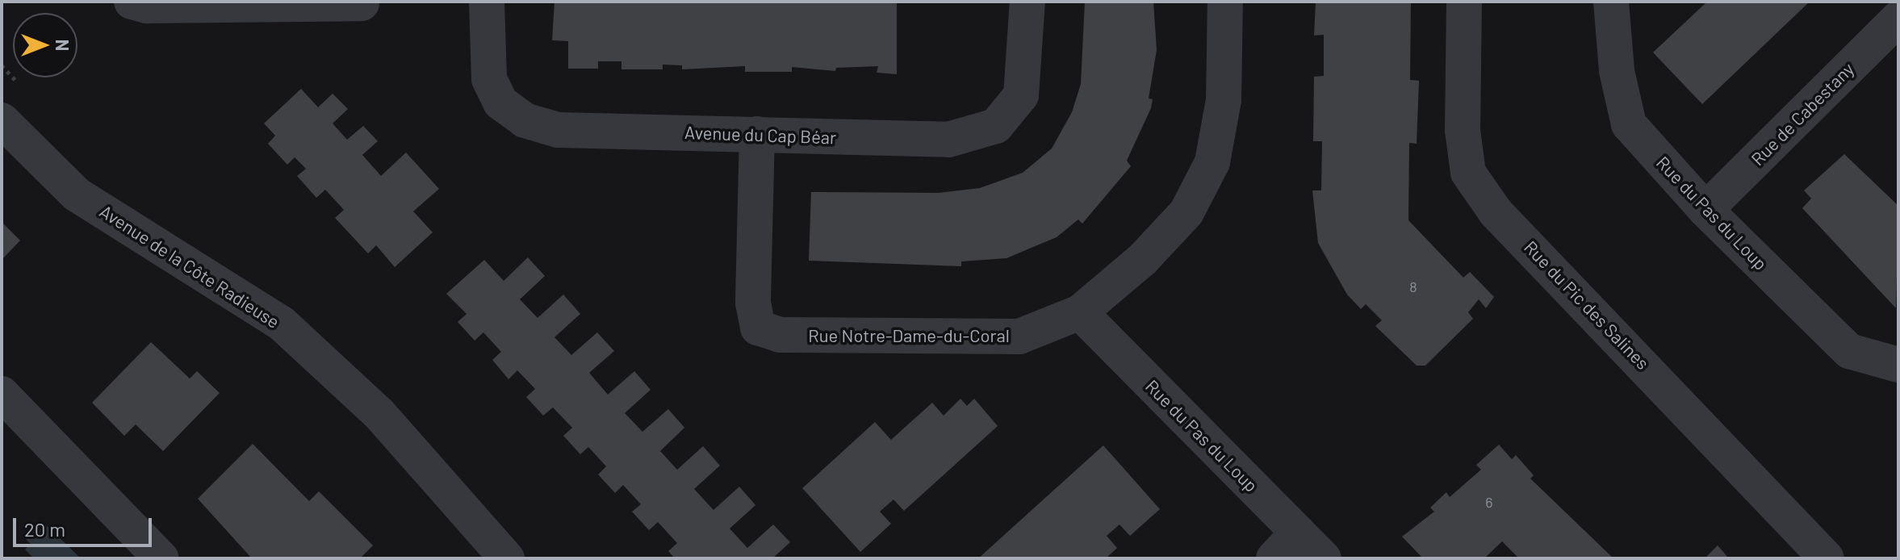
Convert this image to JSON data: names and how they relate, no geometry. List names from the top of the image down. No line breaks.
{"streets":{"street":["Rue de Cabestany","Avenue du Cap Béar","Rue du Pas du Loup","Avenue de la Côte Radieuse","Rue du Pic des Salines","Rue Notre-Dame-du-Coral"]},"crossings":[["Rue de Cabestany","Rue du Pas du Loup"],["Avenue du Cap Béar","Rue Notre-Dame-du-Coral"],["Rue du Pas du Loup","Rue Notre-Dame-du-Coral"]],"house_numbers":["8","6"],"scale_bar":"20 m","north":"right"}
